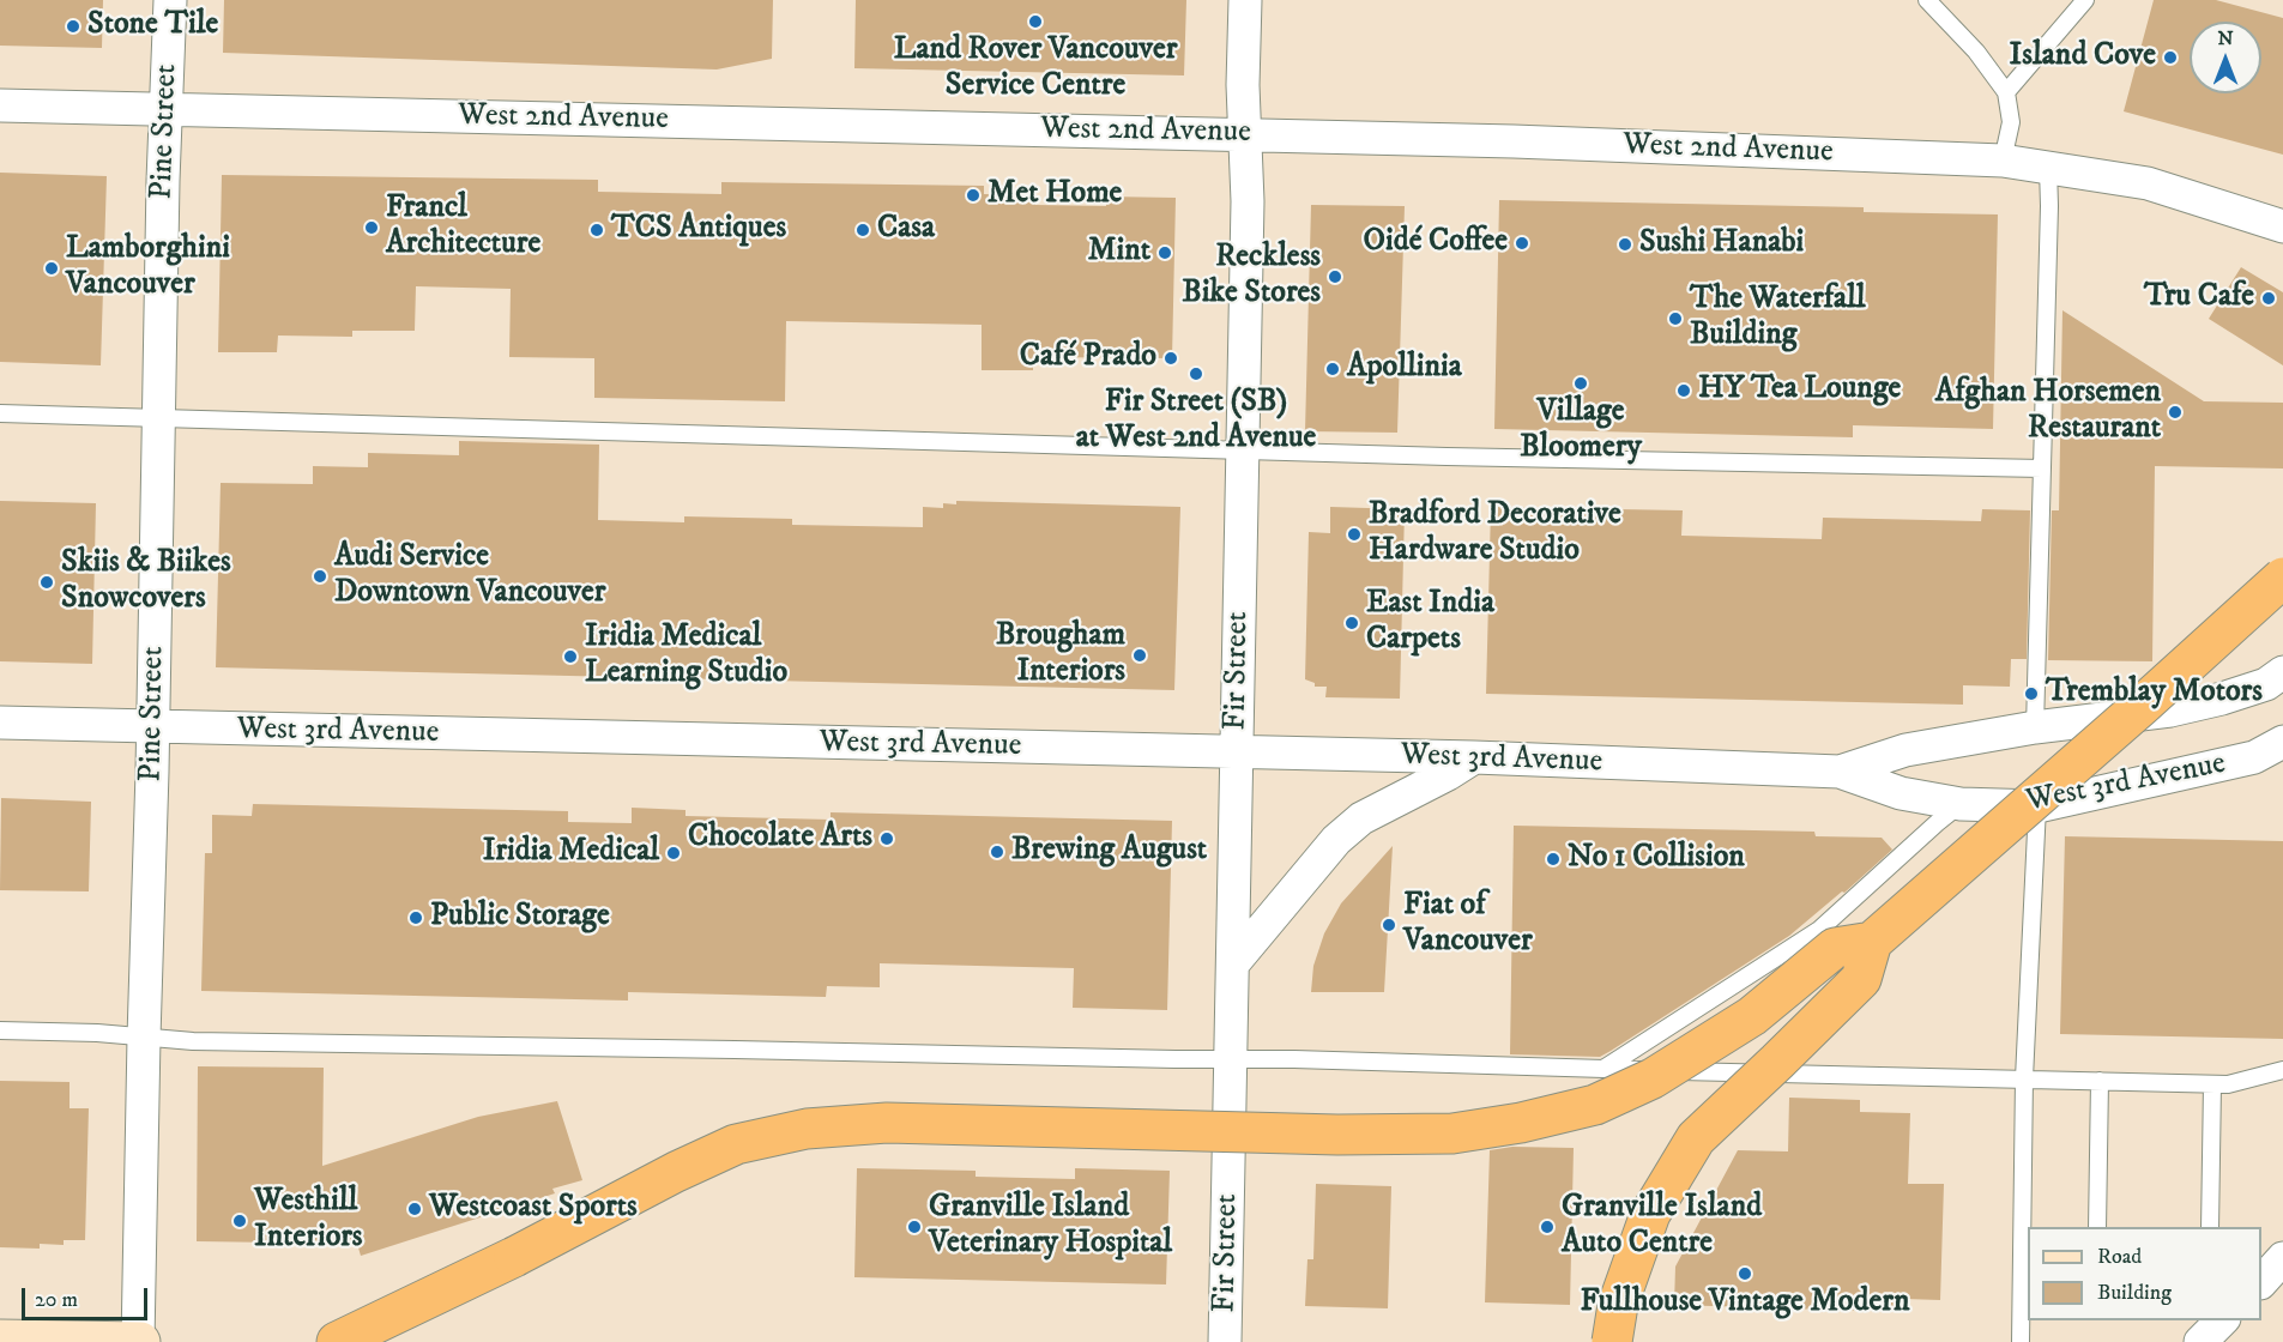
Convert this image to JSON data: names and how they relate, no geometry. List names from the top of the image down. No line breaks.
{"streets":{"street":["West 2nd Avenue","Pine Street","Fir Street","West 3rd Avenue"]},"crossings":[["West 2nd Avenue","Pine Street"],["West 2nd Avenue","Fir Street"],["Pine Street","West 3rd Avenue"],["Fir Street","West 3rd Avenue"]],"places":["Land Rover Vancouver Service Centre","Stone Tile","Island Cove","Met Home","Francl Architecture","TCS Antiques","Casa","Oidé Coffee","Sushi Hanabi","Mint","Lamborghini Vancouver","Reckless Bike Stores","Tru Cafe","The Waterfall Building","Café Prado","Apollinia","Fir Street (SB) at West 2nd Avenue","Village Bloomery","HY Tea Lounge","Afghan Horsemen Restaurant","Bradford Decorative Hardware Studio","Audi Service Downtown Vancouver","Skiis & Biikes Snowcovers","East India Carpets","Brougham Interiors","Iridia Medical Learning Studio","Tremblay Motors","Chocolate Arts","Brewing August","Iridia Medical","No 1 Collision","Public Storage","Fiat of Vancouver","Westcoast Sports","Westhill Interiors","Granville Island Veterinary Hospital","Granville Island Auto Centre","Fullhouse Vintage Modern"],"legend":["Road","Building"],"scale_bar":"20 m","north":"top"}
